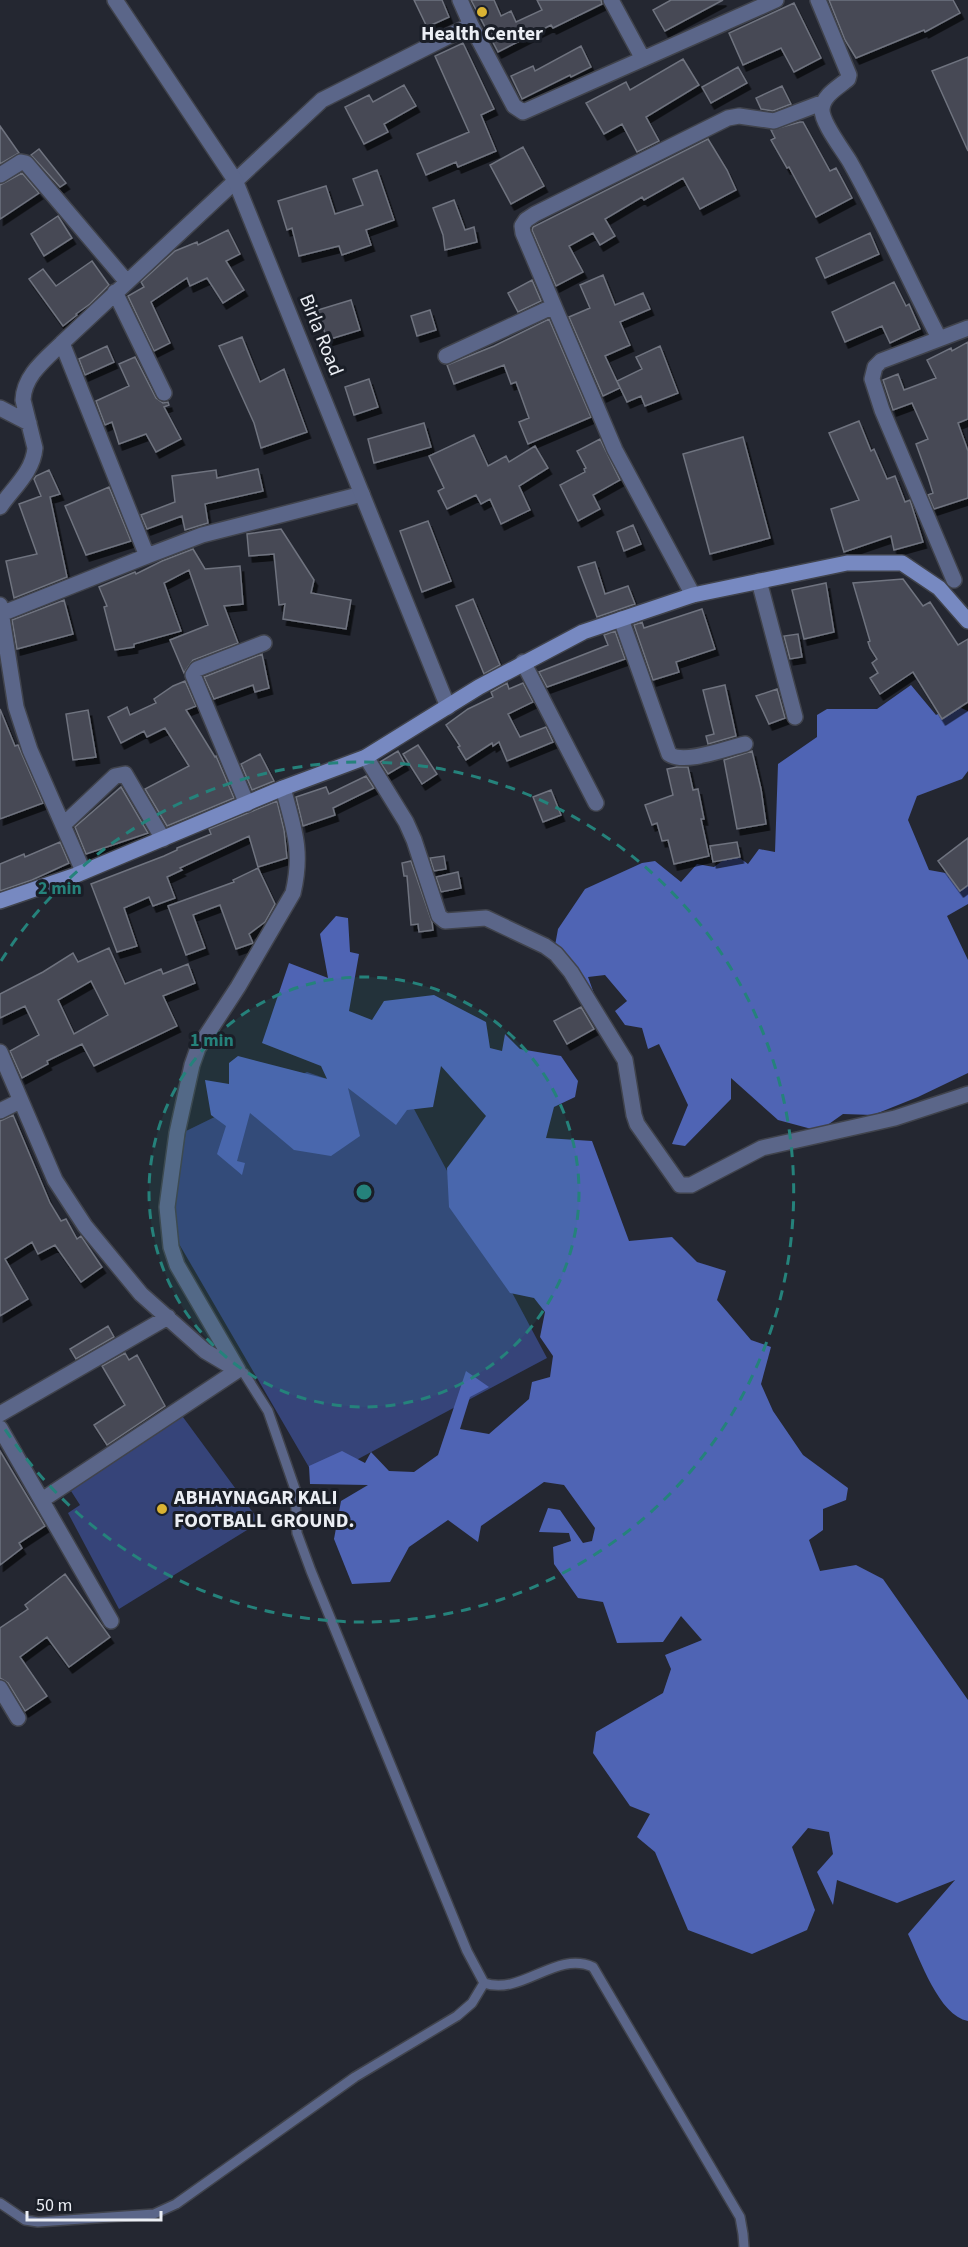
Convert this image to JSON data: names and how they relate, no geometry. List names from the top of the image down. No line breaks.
{"streets":{"street":["Birla Road"]},"places":["Health Center","ABHAYNAGAR KALI FOOTBALL GROUND."],"scale_bar":"50 m","rings":["2 min","1 min"]}
